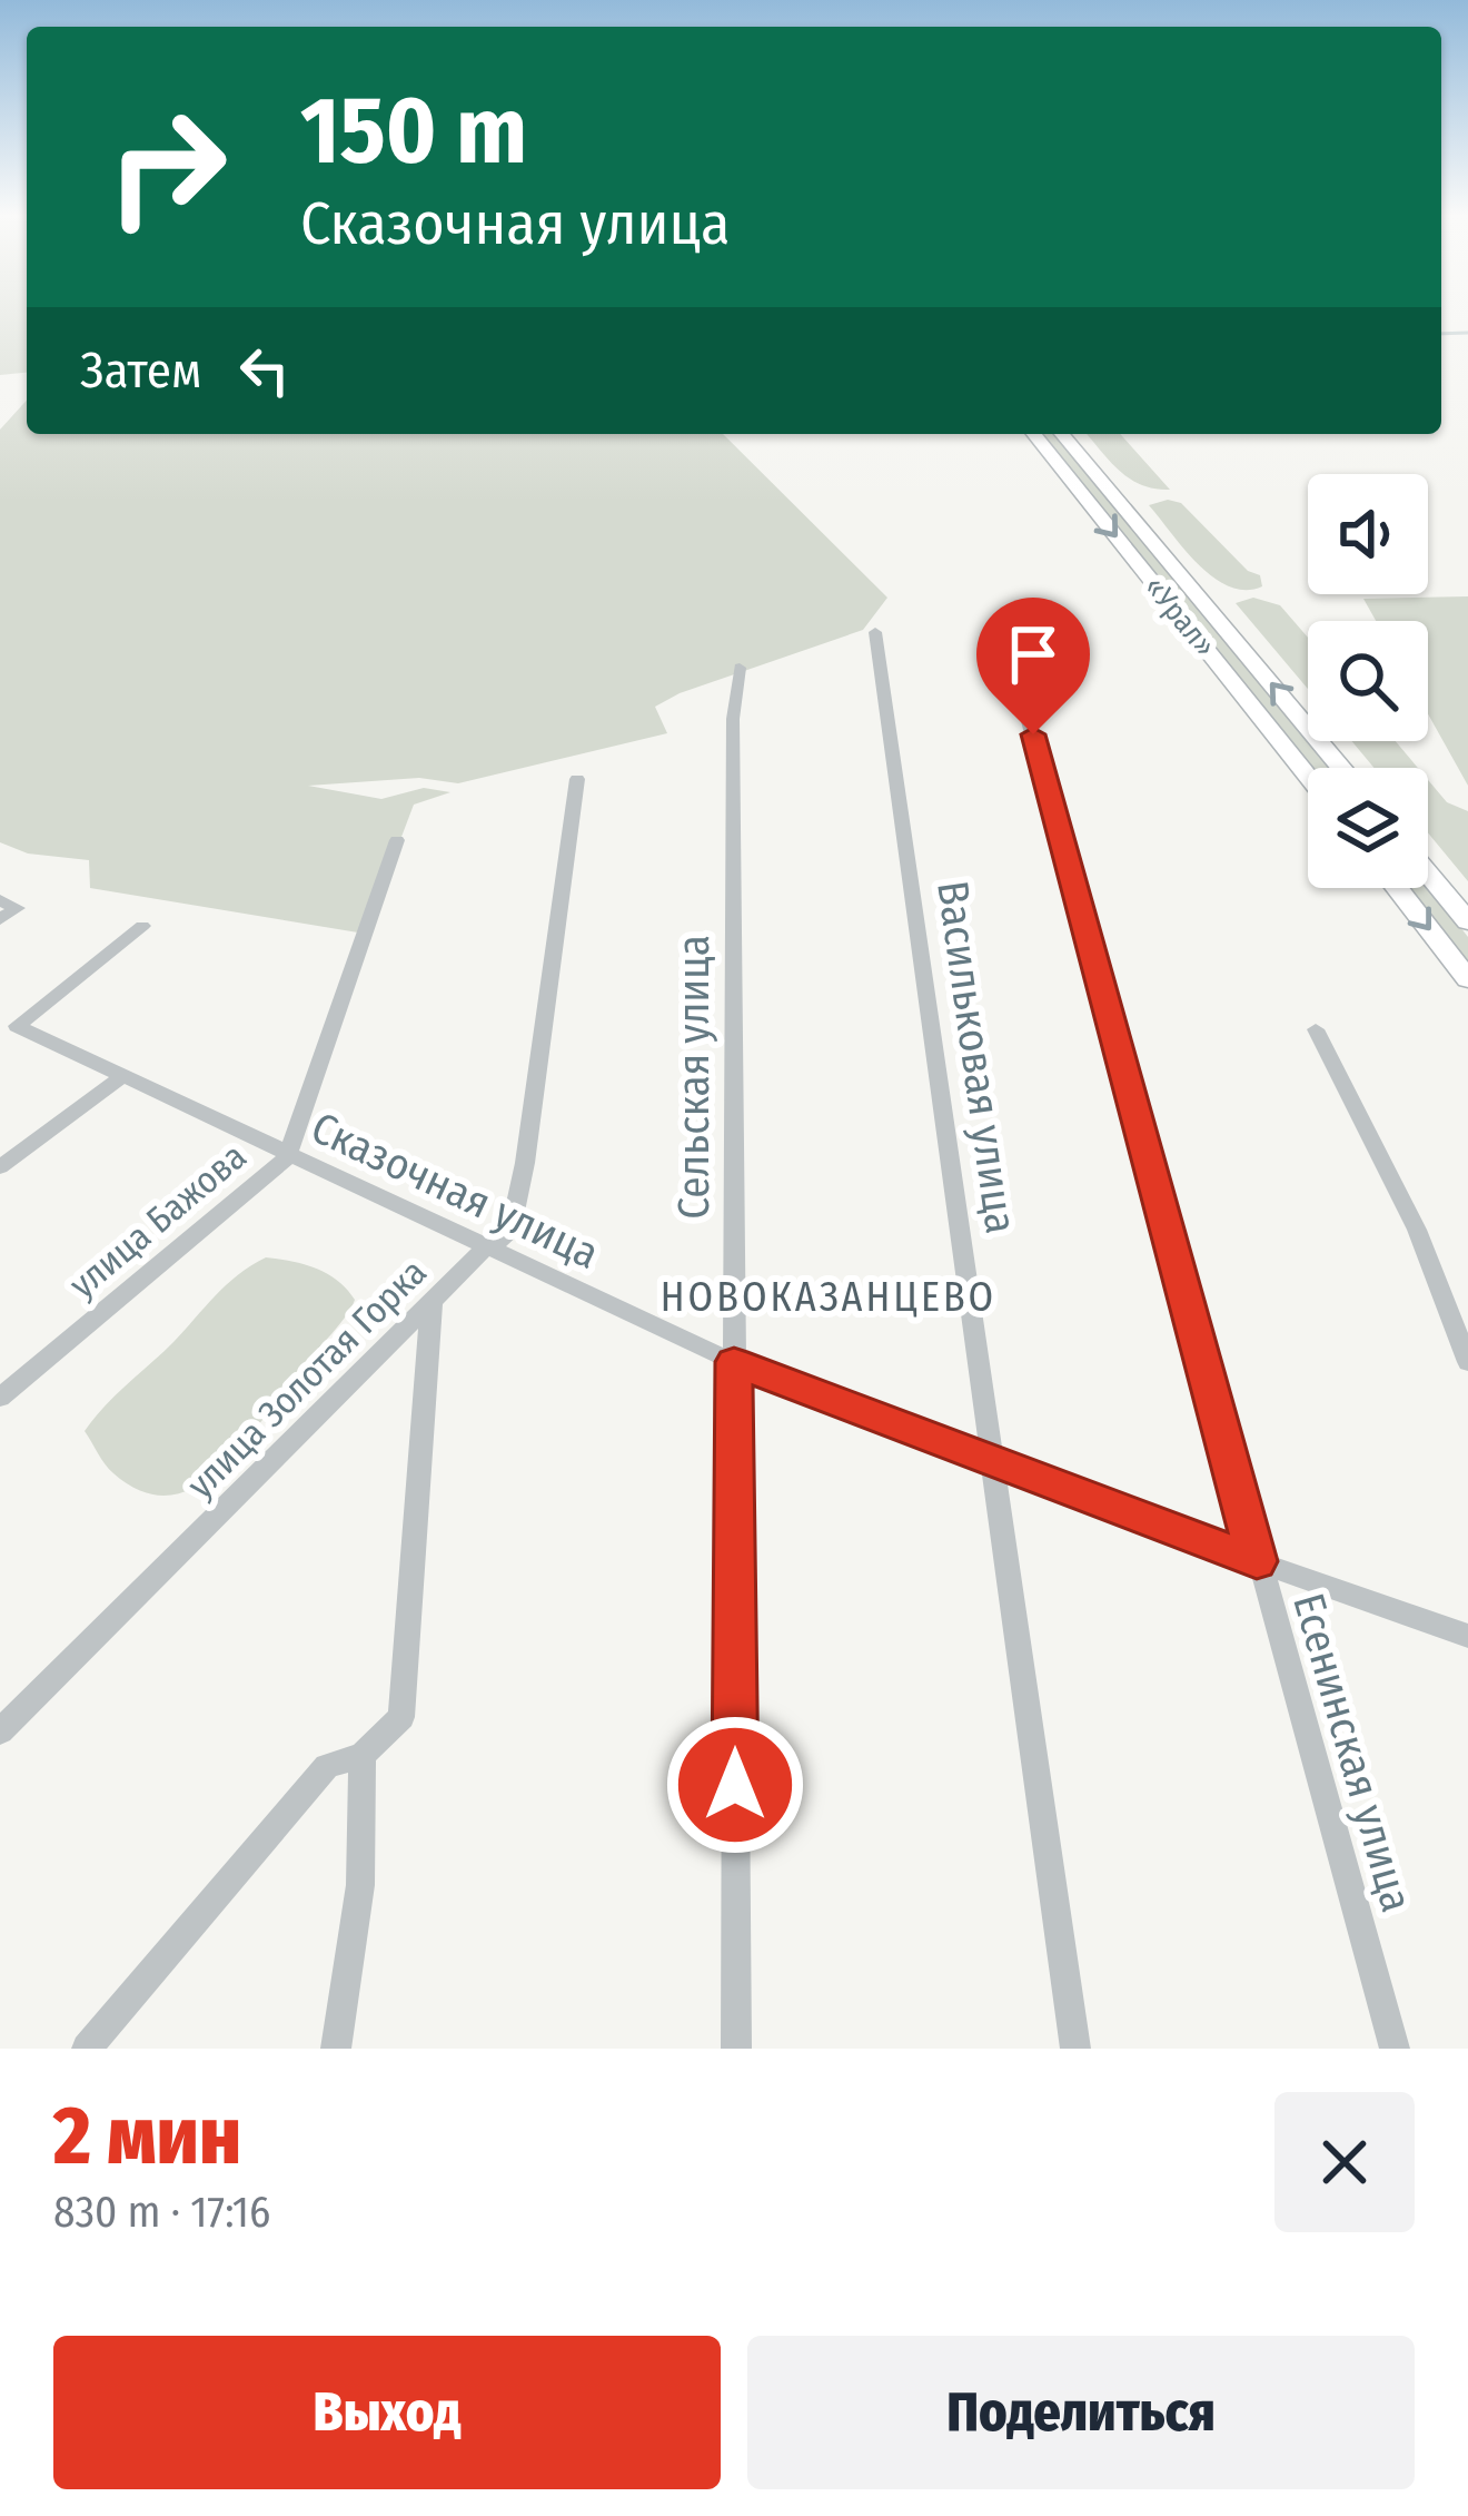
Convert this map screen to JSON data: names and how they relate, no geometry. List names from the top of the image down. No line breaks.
{"streets":{"main road":["«Урал»"],"street":["Васильковая улица","Сельская улица","Сказочная улица","улица Бажова","улица Золотая Горка","Есенинская улица"]},"crossings":[["Васильковая улица","Сказочная улица"],["Сельская улица","Сказочная улица"],["Сказочная улица","улица Бажова"],["Сказочная улица","улица Золотая Горка"],["Сказочная улица","Есенинская улица"]],"districts":["НОВОКАЗАНЦЕВО"],"page":{"turn":["150 m","Сказочная улица"],"then":"Затем","heading":["2 мин","830 m · 17:16"],"buttons":["Выход","Поделиться"]}}
